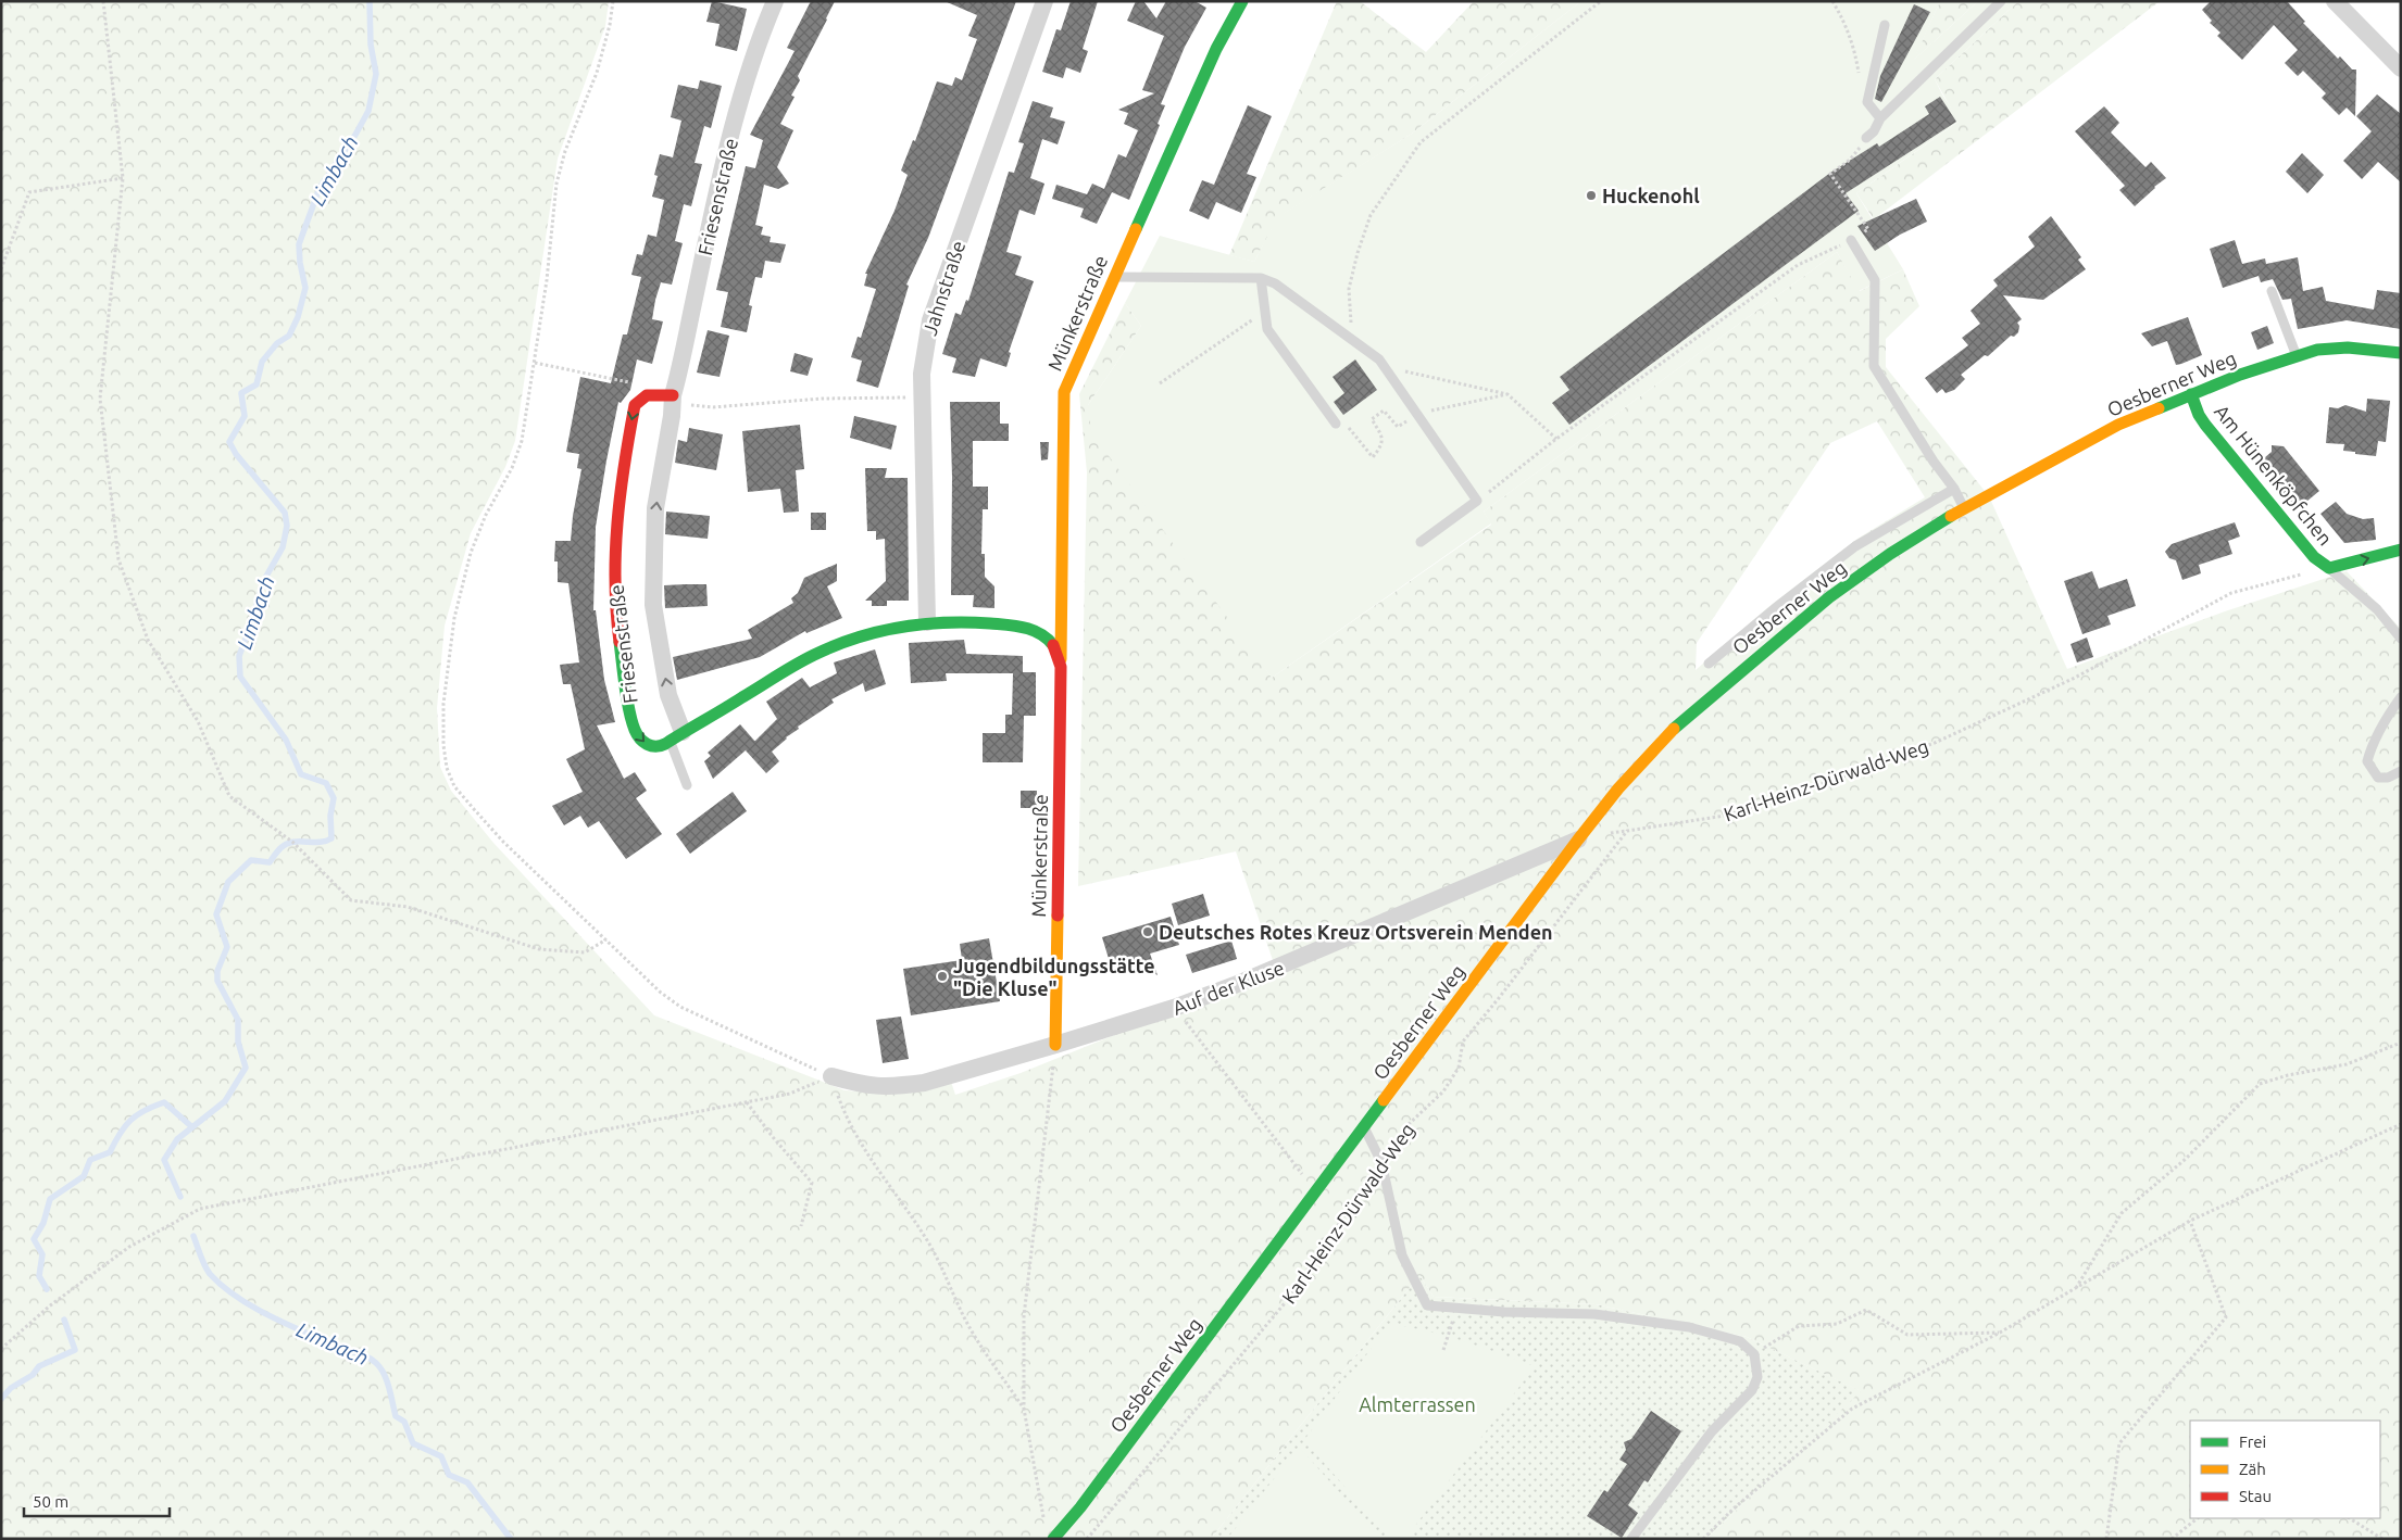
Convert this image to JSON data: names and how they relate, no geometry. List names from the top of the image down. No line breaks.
{"streets":{"street":["Friesenstraße","Jahnstraße","Münkerstraße","Oesberner Weg","Am Hünenköpfchen","Auf der Kluse"],"path":["Karl-Heinz-Dürwald-Weg"]},"crossings":[["Münkerstraße","Auf der Kluse"],["Oesberner Weg","Am Hünenköpfchen"],["Oesberner Weg","Auf der Kluse"],["Am Hünenköpfchen","Karl-Heinz-Dürwald-Weg"]],"water":["Limbach"],"parks":["Almterrassen"],"places":["Huckenohl","Deutsches Rotes Kreuz Ortsverein Menden","Jugendbildungsstätte \"Die Kluse\""],"legend":["Frei","Zäh","Stau"],"scale_bar":"50 m"}
